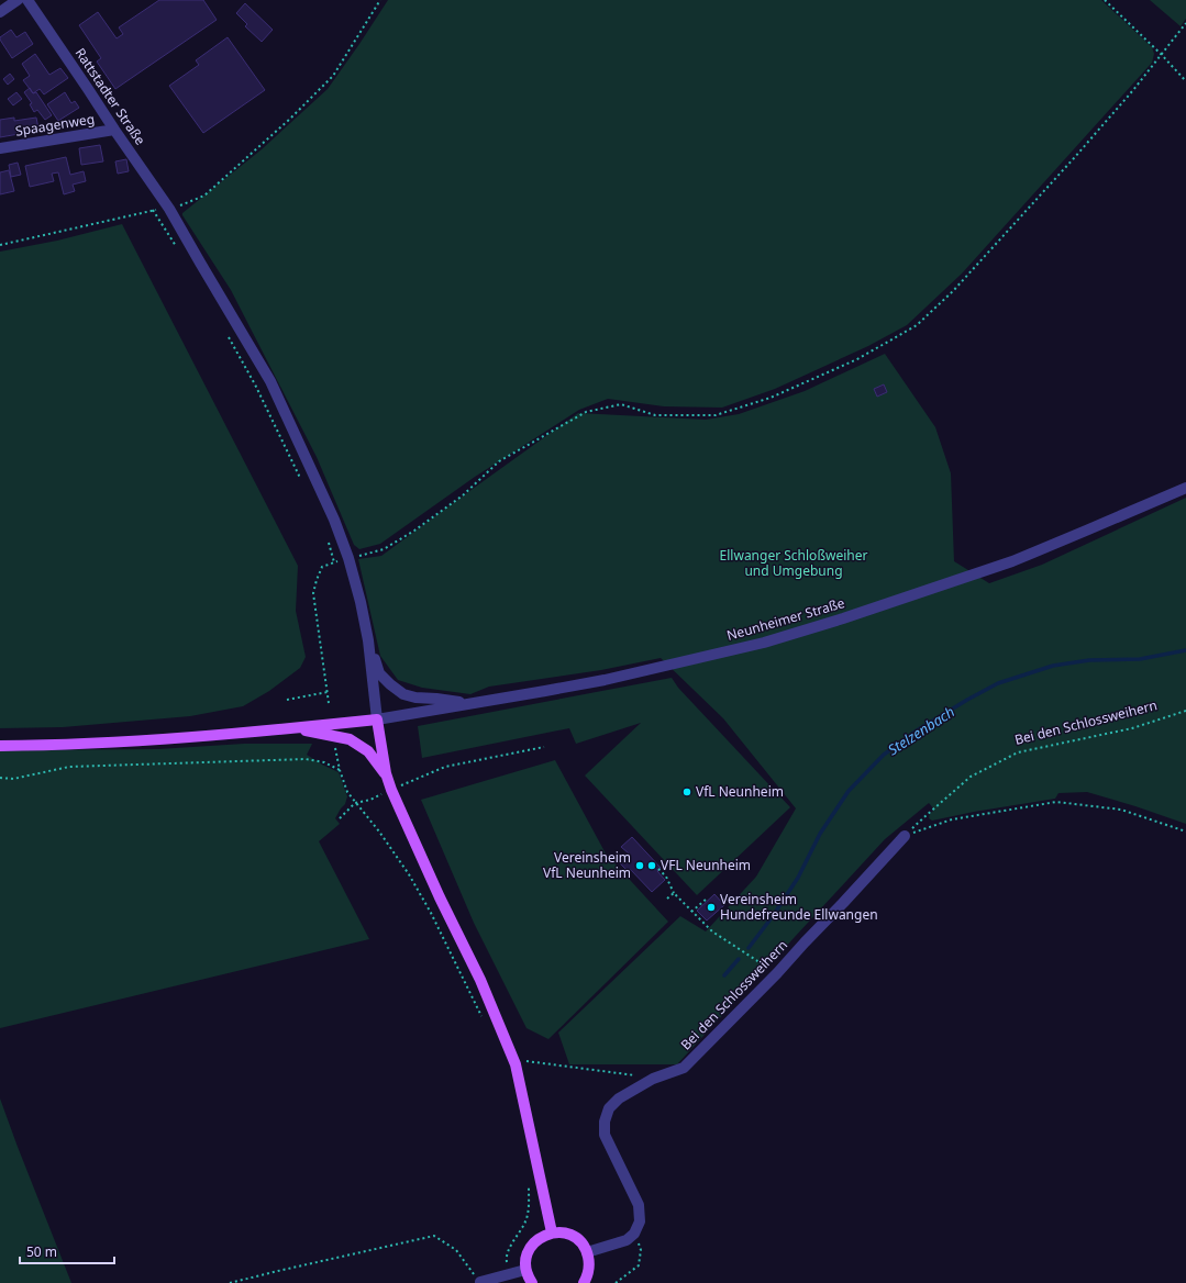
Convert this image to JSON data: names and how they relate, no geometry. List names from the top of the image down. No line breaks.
{"streets":{"street":["Rattstadter Straße","Spaagenweg","Neunheimer Straße","Bei den Schlossweihern"]},"crossings":[["Rattstadter Straße","Spaagenweg"]],"water":["Stelzenbach"],"parks":["Ellwanger Schloßweiher und Umgebung"],"places":["VfL Neunheim","Vereinsheim VfL Neunheim","VFL Neunheim","Vereinsheim Hundefreunde Ellwangen"],"scale_bar":"50 m"}
